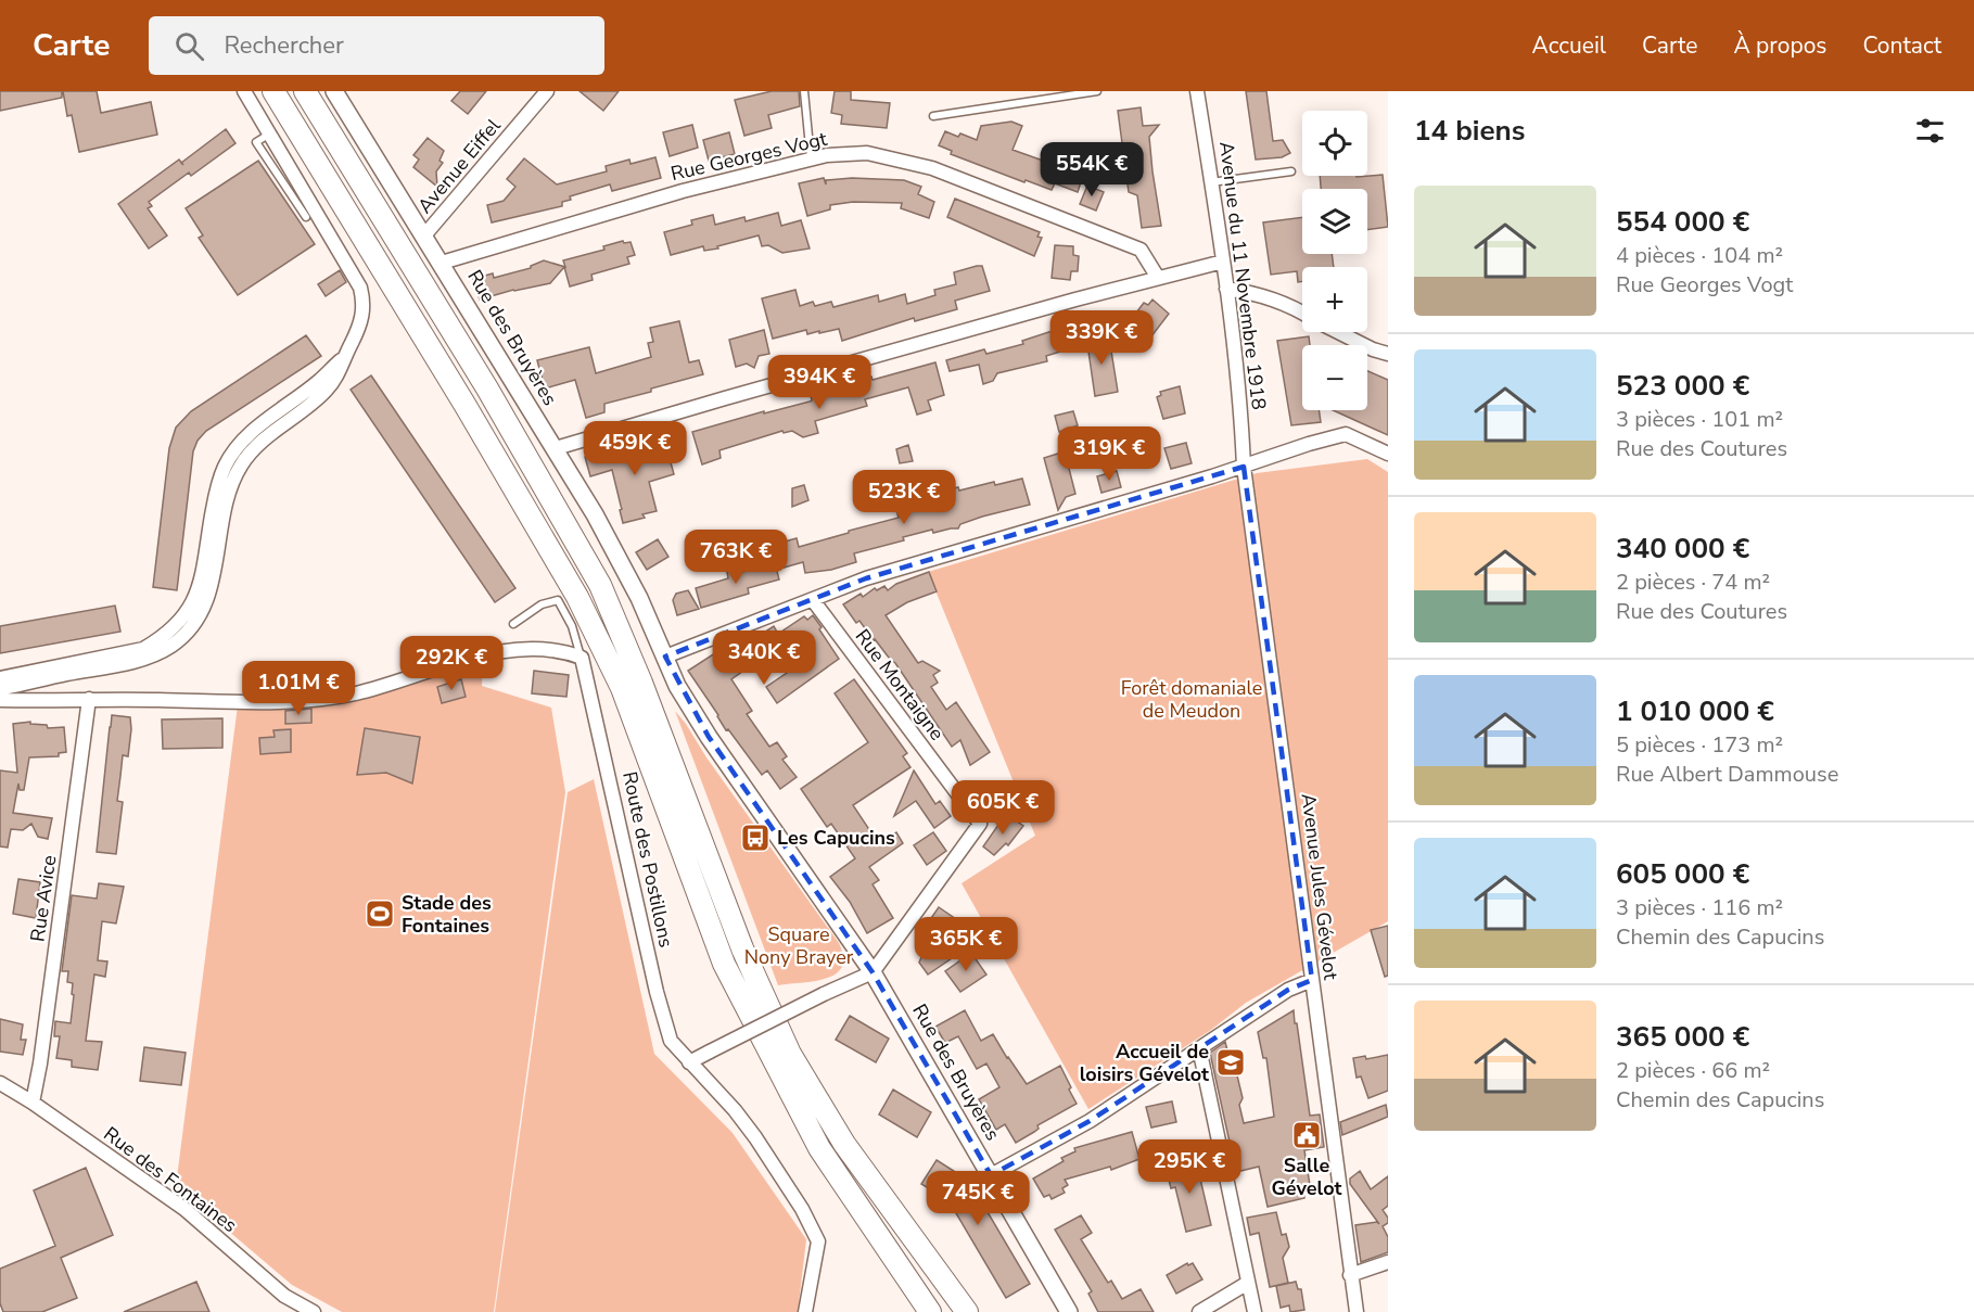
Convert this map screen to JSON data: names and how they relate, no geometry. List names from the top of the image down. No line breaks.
{"streets":{"street":["Rue Georges Vogt","Avenue Eiffel","Avenue du 11 Novembre 1918","Rue des Bruyères","Rue Montaigne","Route des Postillons","Avenue Jules Gévelot","Rue Avice","Rue des Fontaines"]},"crossings":[["Rue Georges Vogt","Rue des Bruyères"],["Avenue Eiffel","Rue des Bruyères"],["Avenue du 11 Novembre 1918","Avenue Jules Gévelot"],["Rue des Bruyères","Rue Montaigne"],["Rue Avice","Rue des Fontaines"]],"parks":["Forêt domaniale de Meudon","Square Nony Brayer"],"places":{"bus stop":["Les Capucins"],"sports":["Stade des Fontaines"],"school or university":["Accueil de loisirs Gévelot"],"public building":["Salle Gévelot"]},"page":{"header":"Carte","search":"Rechercher","nav":["Accueil","Carte","À propos","Contact"],"heading":"14 biens","map_buttons":["+","−"],"price":["554K €","339K €","394K €","459K €","319K €","523K €","763K €","340K €","292K €","1.01M €","605K €","365K €","295K €","745K €"],"list":[{"name":"554 000 €","note":"4 pièces · 104 m² · Rue Georges Vogt"},{"name":"523 000 €","note":"3 pièces · 101 m² · Rue des Coutures"},{"name":"340 000 €","note":"2 pièces · 74 m² · Rue des Coutures"},{"name":"1 010 000 €","note":"5 pièces · 173 m² · Rue Albert Dammouse"},{"name":"605 000 €","note":"3 pièces · 116 m² · Chemin des Capucins"},{"name":"365 000 €","note":"2 pièces · 66 m² · Chemin des Capucins"}]}}
